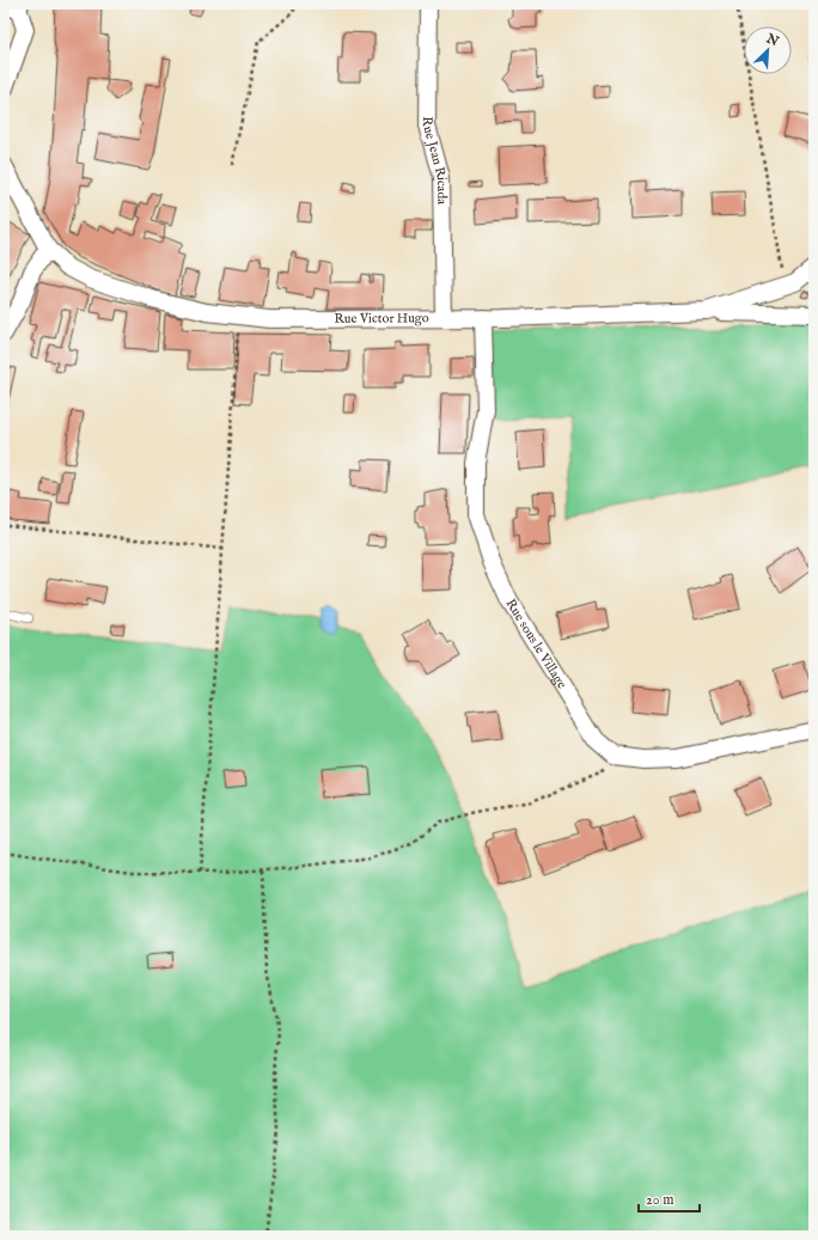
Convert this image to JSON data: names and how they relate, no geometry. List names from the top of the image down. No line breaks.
{"streets":{"street":["Rue Jean Ricada","Rue Victor Hugo","Rue sous le Village"]},"crossings":[["Rue Jean Ricada","Rue Victor Hugo"],["Rue Victor Hugo","Rue sous le Village"]],"scale_bar":"20 m","north":"top right"}
